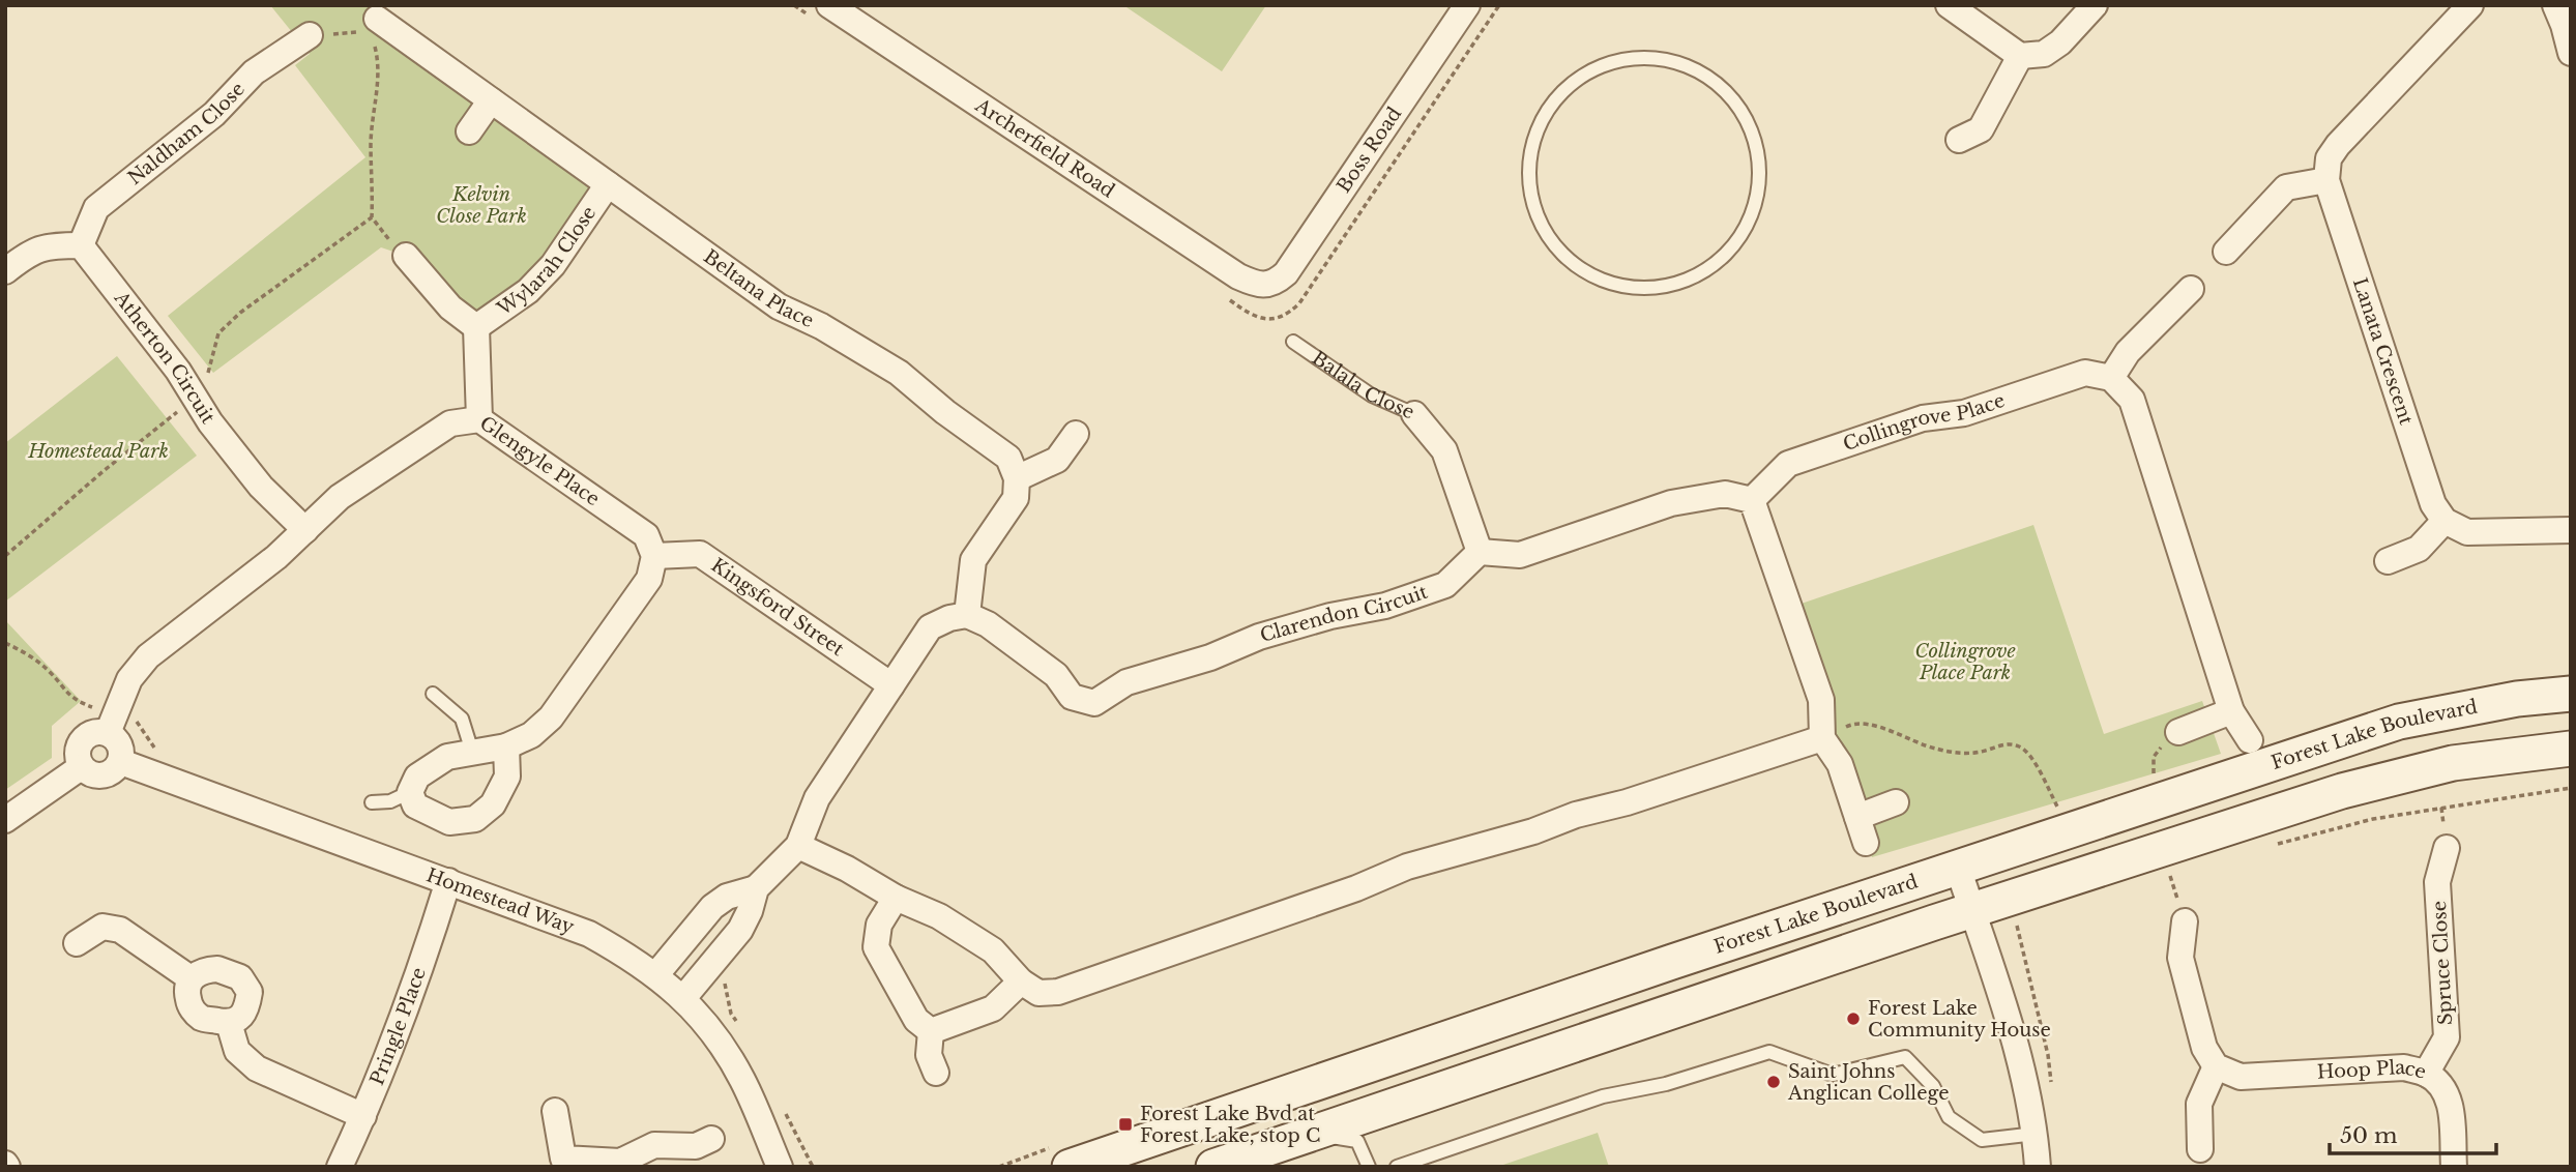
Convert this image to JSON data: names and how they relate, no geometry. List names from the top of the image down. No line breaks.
{"streets":{"main road":["Forest Lake Boulevard"],"street":["Naldham Close","Archerfield Road","Boss Road","Wylarah Close","Beltana Place","Lanata Crescent","Atherton Circuit","Balala Close","Collingrove Place","Glengyle Place","Kingsford Street","Clarendon Circuit","Homestead Way","Spruce Close","Pringle Place","Hoop Place"]},"crossings":[["Naldham Close","Atherton Circuit"],["Archerfield Road","Boss Road"],["Wylarah Close","Beltana Place"],["Atherton Circuit","Glengyle Place"],["Balala Close","Clarendon Circuit"],["Glengyle Place","Kingsford Street"],["Glengyle Place","Homestead Way"],["Homestead Way","Pringle Place"],["Spruce Close","Hoop Place"]],"parks":["Kelvin Close Park","Homestead Park","Collingrove Place Park"],"places":{"other":["Forest Lake Community House","Saint Johns Anglican College"],"transit":["Forest Lake Bvd at Forest Lake, stop C"]},"scale_bar":"50 m"}
